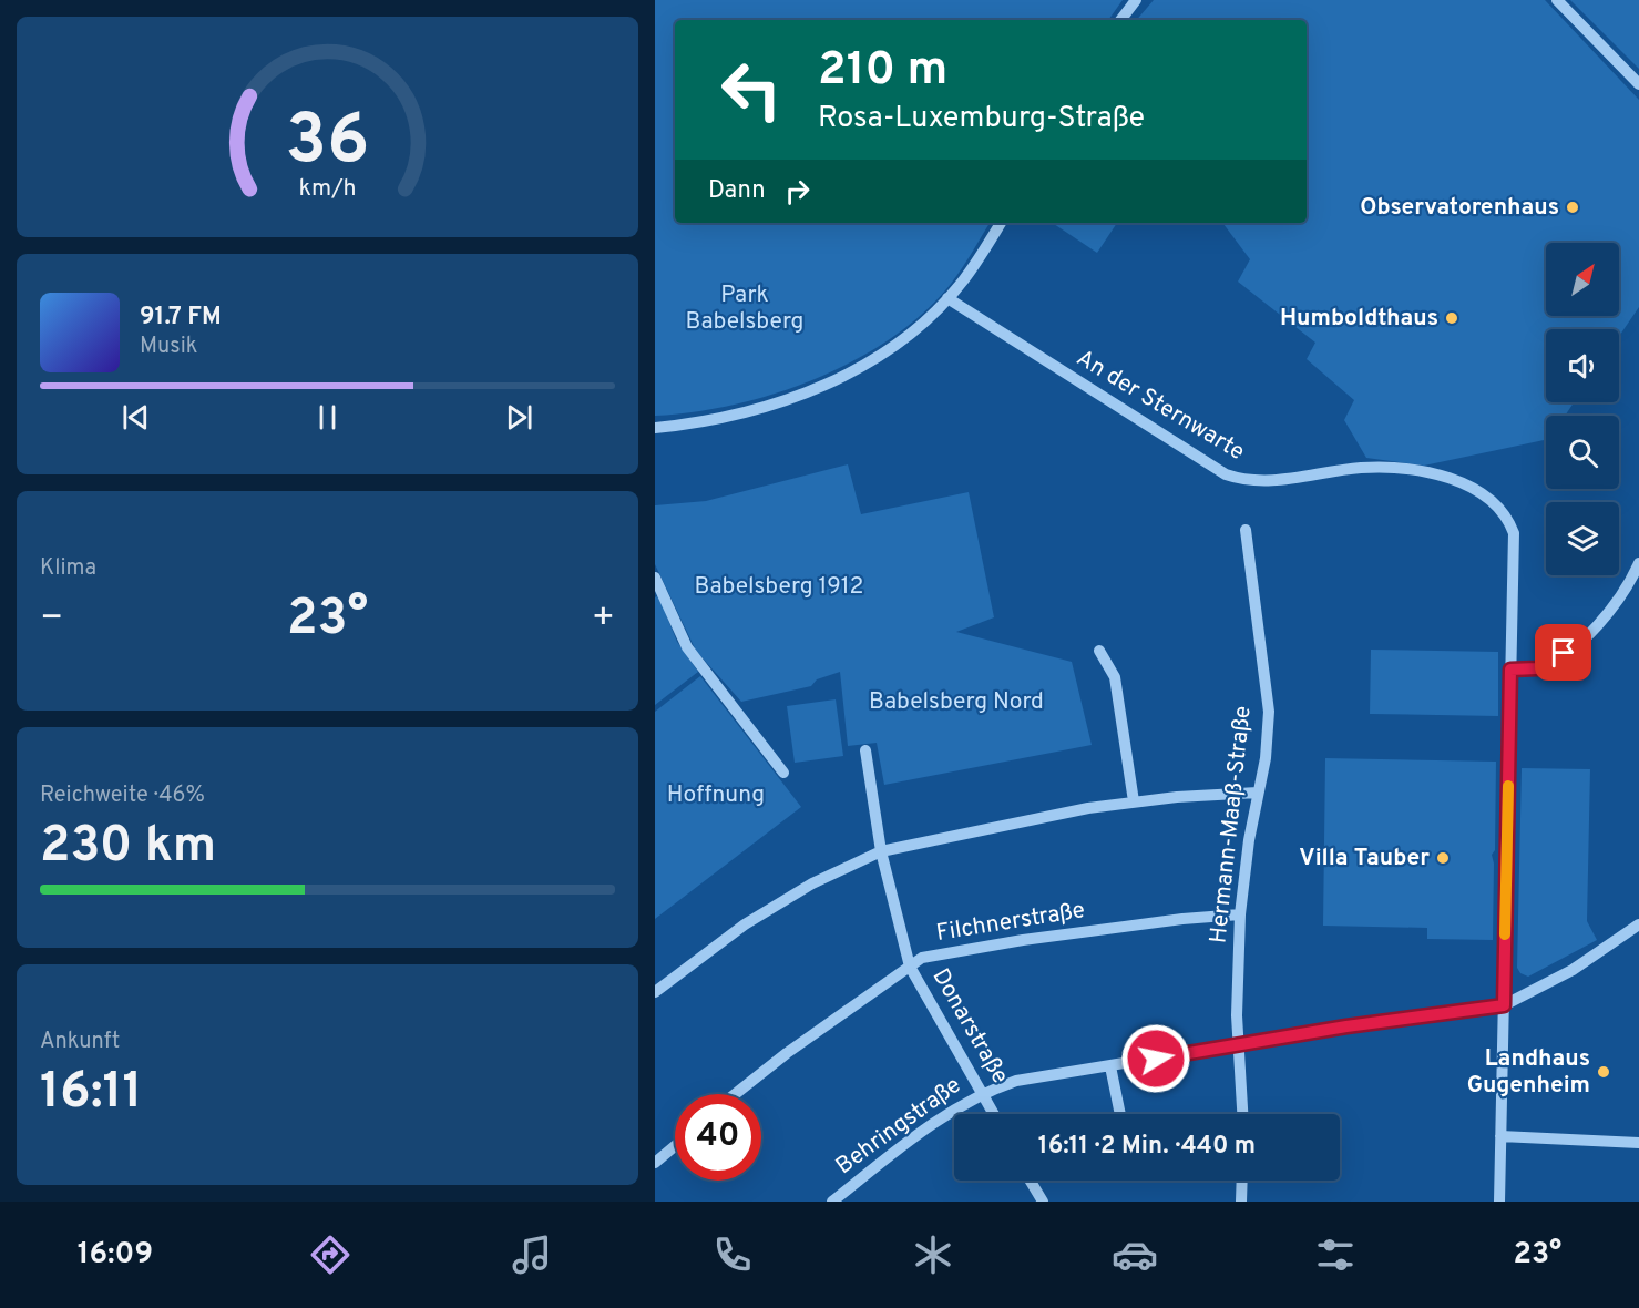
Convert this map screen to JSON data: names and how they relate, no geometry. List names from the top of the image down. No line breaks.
{"streets":{"street":["An der Sternwarte","Hermann-Maaß-Straße","Filchnerstraße","Donarstraße","Behringstraße"]},"crossings":[["An der Sternwarte","Behringstraße"],["Hermann-Maaß-Straße","Filchnerstraße"],["Hermann-Maaß-Straße","Behringstraße"],["Filchnerstraße","Donarstraße"],["Donarstraße","Behringstraße"]],"parks":["Park Babelsberg","Babelsberg 1912","Babelsberg Nord","Hoffnung"],"places":["Observatorenhaus","Humboldthaus","Villa Tauber","Landhaus Gugenheim"],"north":"top right","page":{"turn":["210 m","Rosa-Luxemburg-Straße"],"then":"Dann","song":["91.7 FM","Musik"],"tile":["Klima",["Reichweite · 46%","230 km"],["Ankunft","16:11"]],"heat":["−","23°","+"],"limit":"40","trip":"16:11 · 2 Min. · 440 m","tabs":["16:09","23°"],"gauge":["36","km/h"]}}
